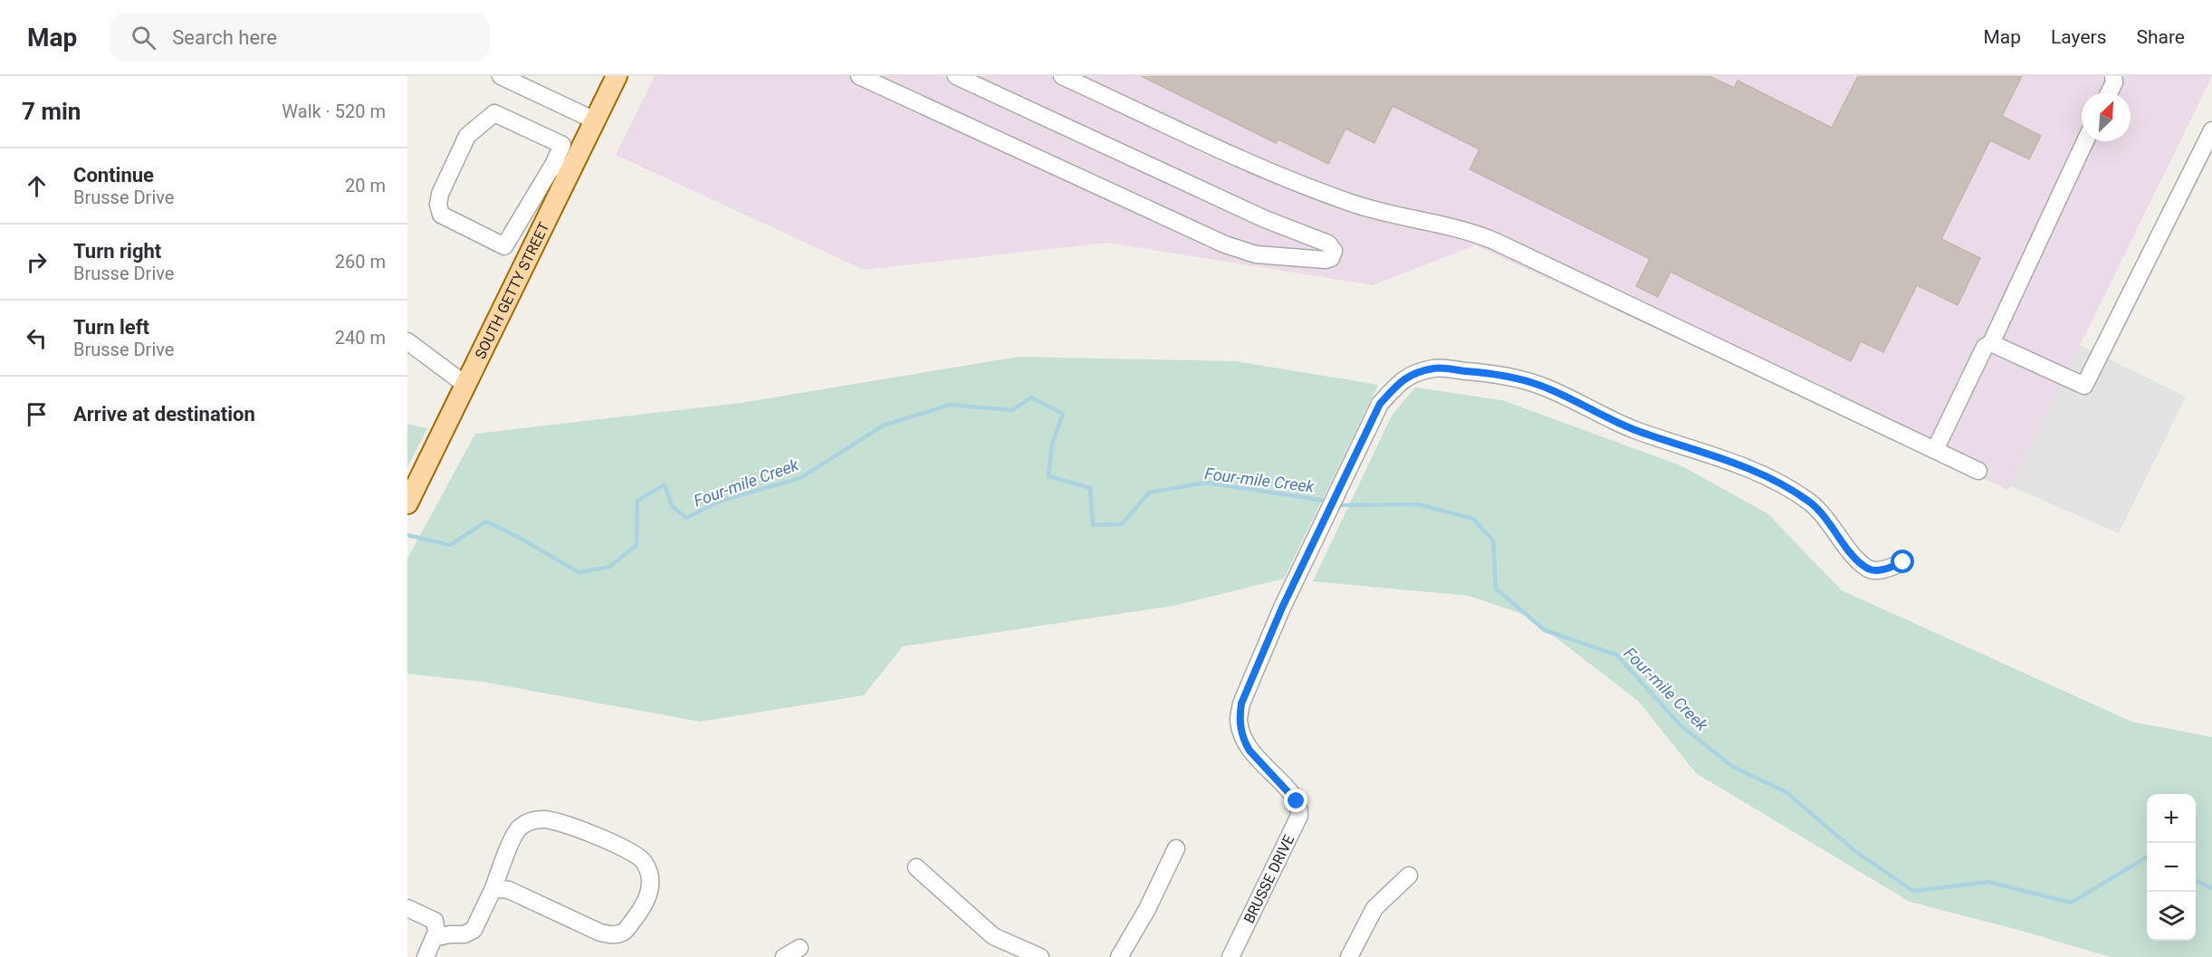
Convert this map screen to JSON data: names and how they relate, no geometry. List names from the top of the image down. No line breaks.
{"streets":{"main road":["SOUTH GETTY STREET"],"street":["BRUSSE DRIVE"]},"water":["Four-mile Creek"],"north":"top right","page":{"header":"Map","search":"Search here","nav":["Map","Layers","Share"],"heading":["7 min","Walk · 520 m"],"list":[["Continue","Brusse Drive","20 m"],["Turn right","Brusse Drive","260 m"],["Turn left","Brusse Drive","240 m"],"Arrive at destination"],"map_buttons":["+","−"]}}
